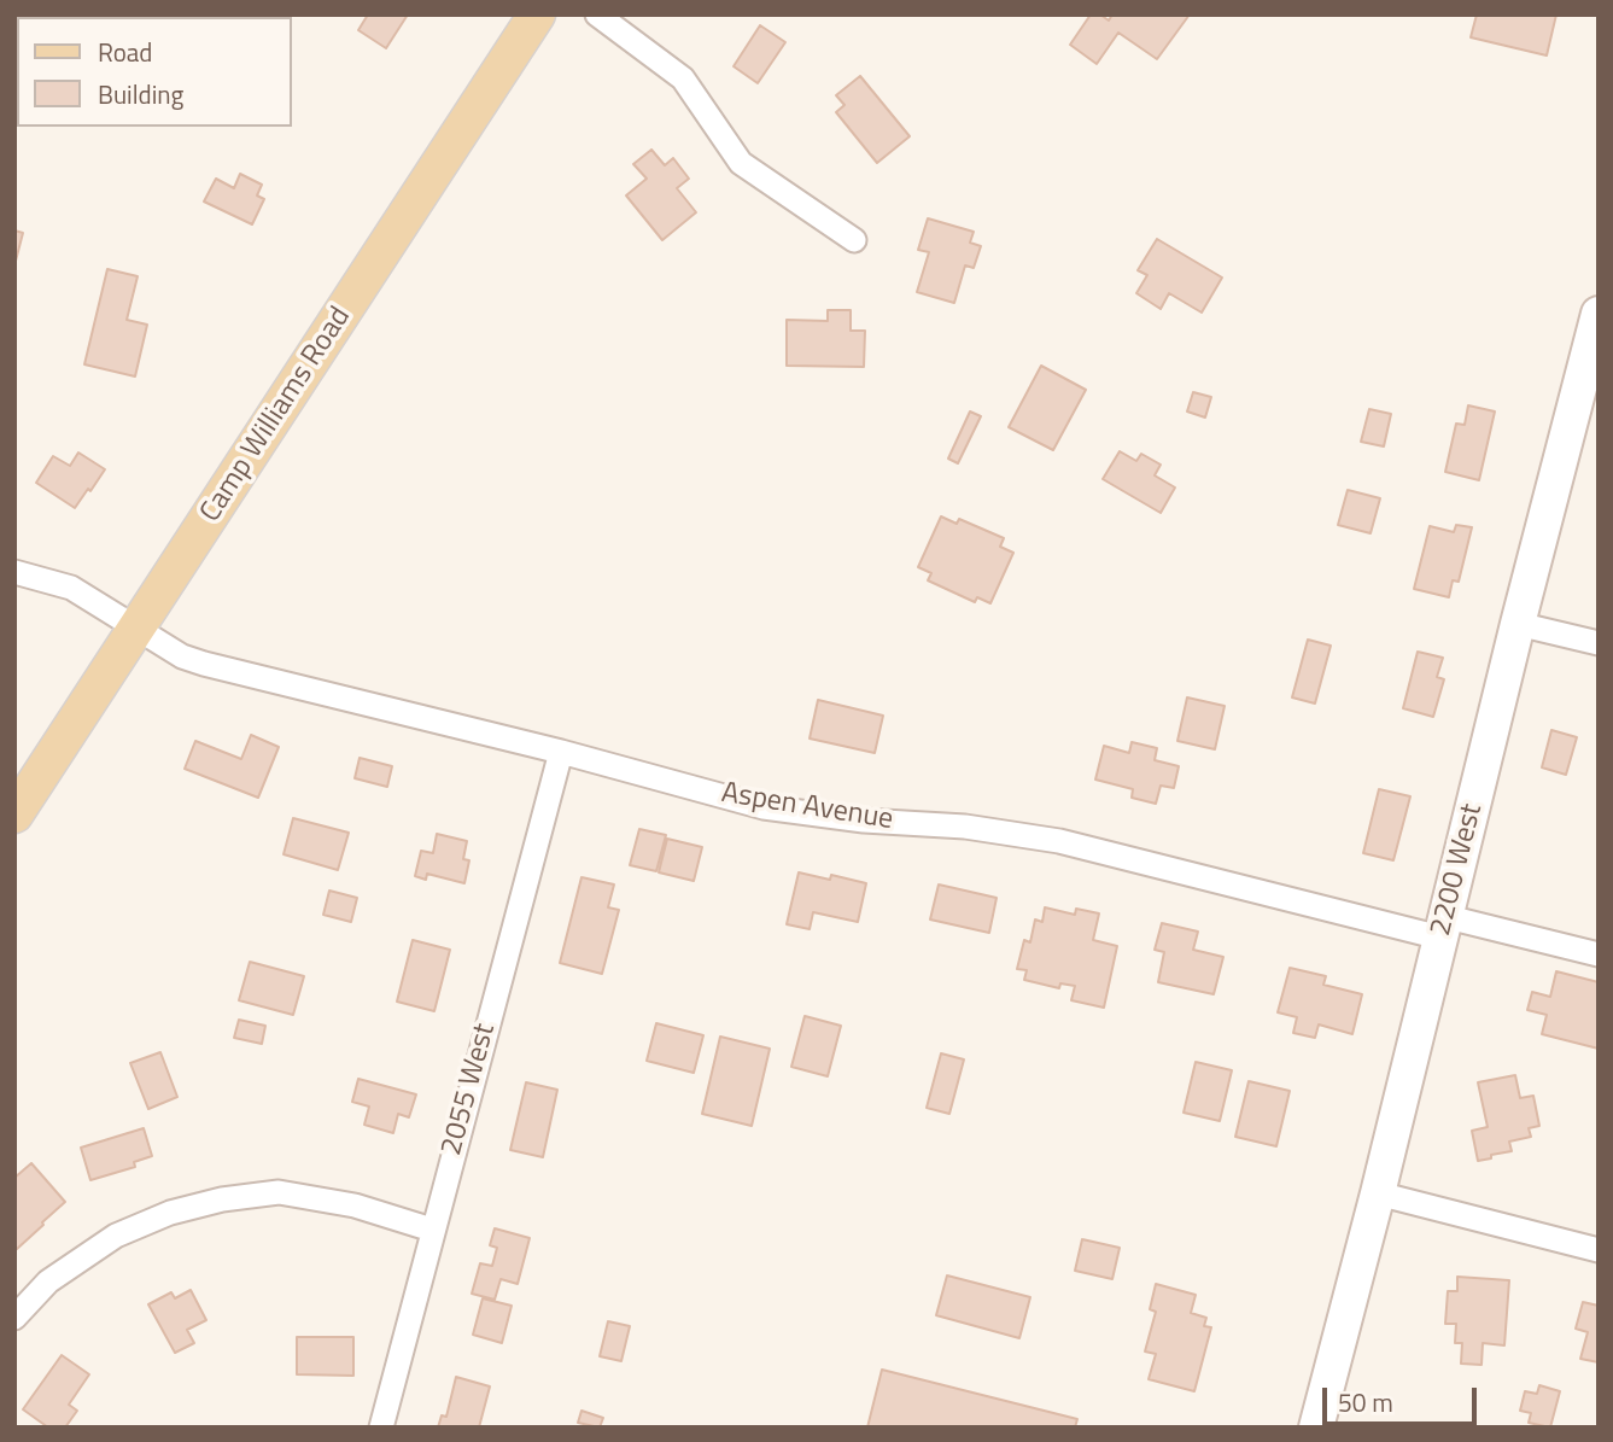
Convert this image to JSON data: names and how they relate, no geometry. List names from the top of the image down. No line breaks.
{"streets":{"main road":["Camp Williams Road"],"street":["Aspen Avenue","2200 West","2055 West"]},"crossings":[["Camp Williams Road","Aspen Avenue"],["Aspen Avenue","2200 West"],["Aspen Avenue","2055 West"]],"legend":["Road","Building"],"scale_bar":"50 m"}
